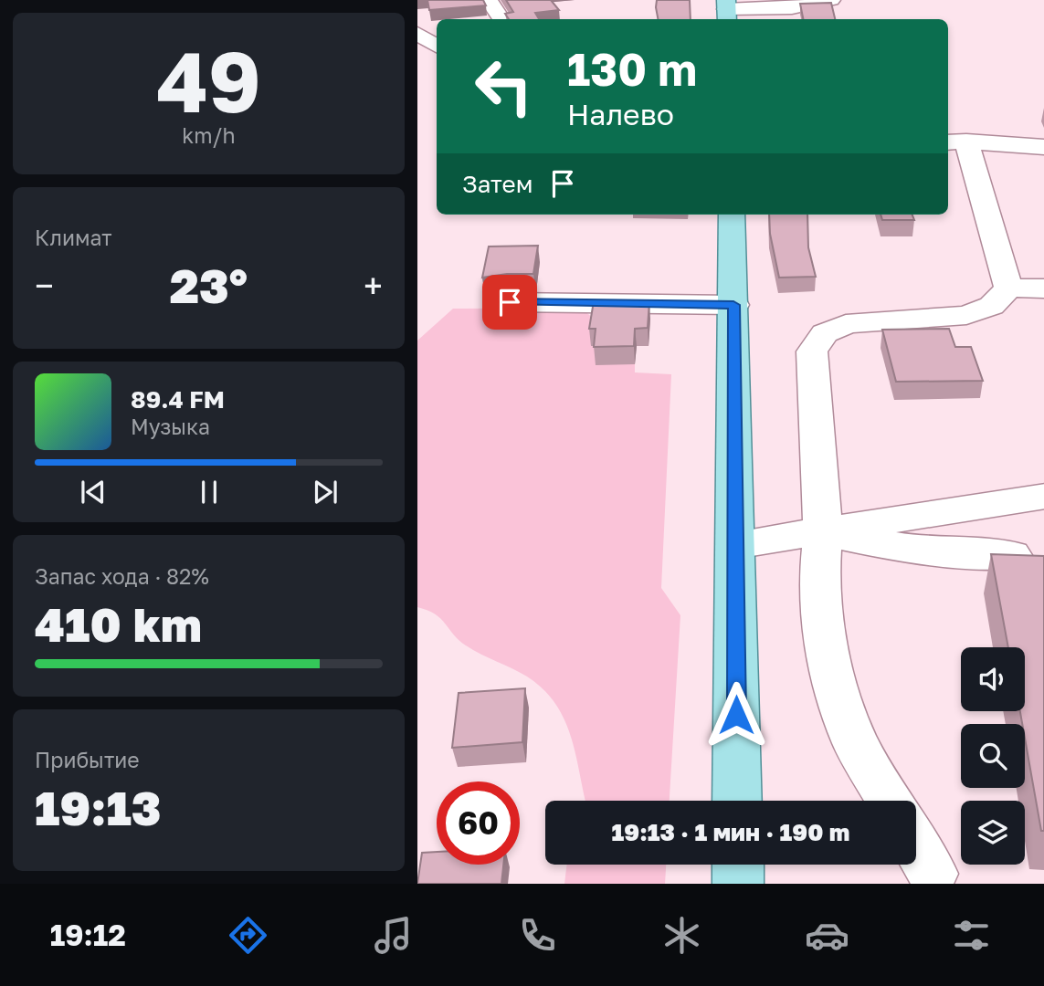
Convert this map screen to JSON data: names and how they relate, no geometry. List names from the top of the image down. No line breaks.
{"page":{"tile":[["49","km/h"],"Климат",["Запас хода · 82%","410 km"],["Прибытие","19:13"]],"turn":["130 m","Налево"],"then":"Затем","heat":["−","23°","+"],"song":["89.4 FM","Музыка"],"limit":"60","trip":"19:13 · 1 мин · 190 m","tabs":"19:12"}}
